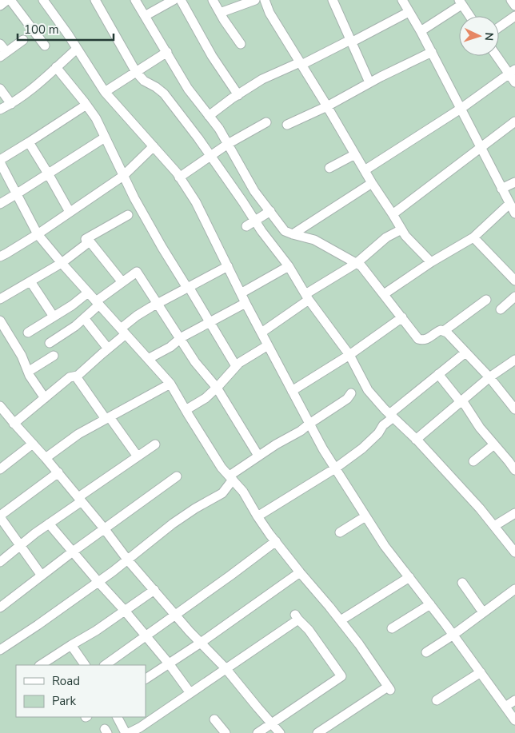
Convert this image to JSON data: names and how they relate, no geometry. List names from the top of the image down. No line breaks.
{"legend":["Road","Park"],"scale_bar":"100 m","north":"right"}
